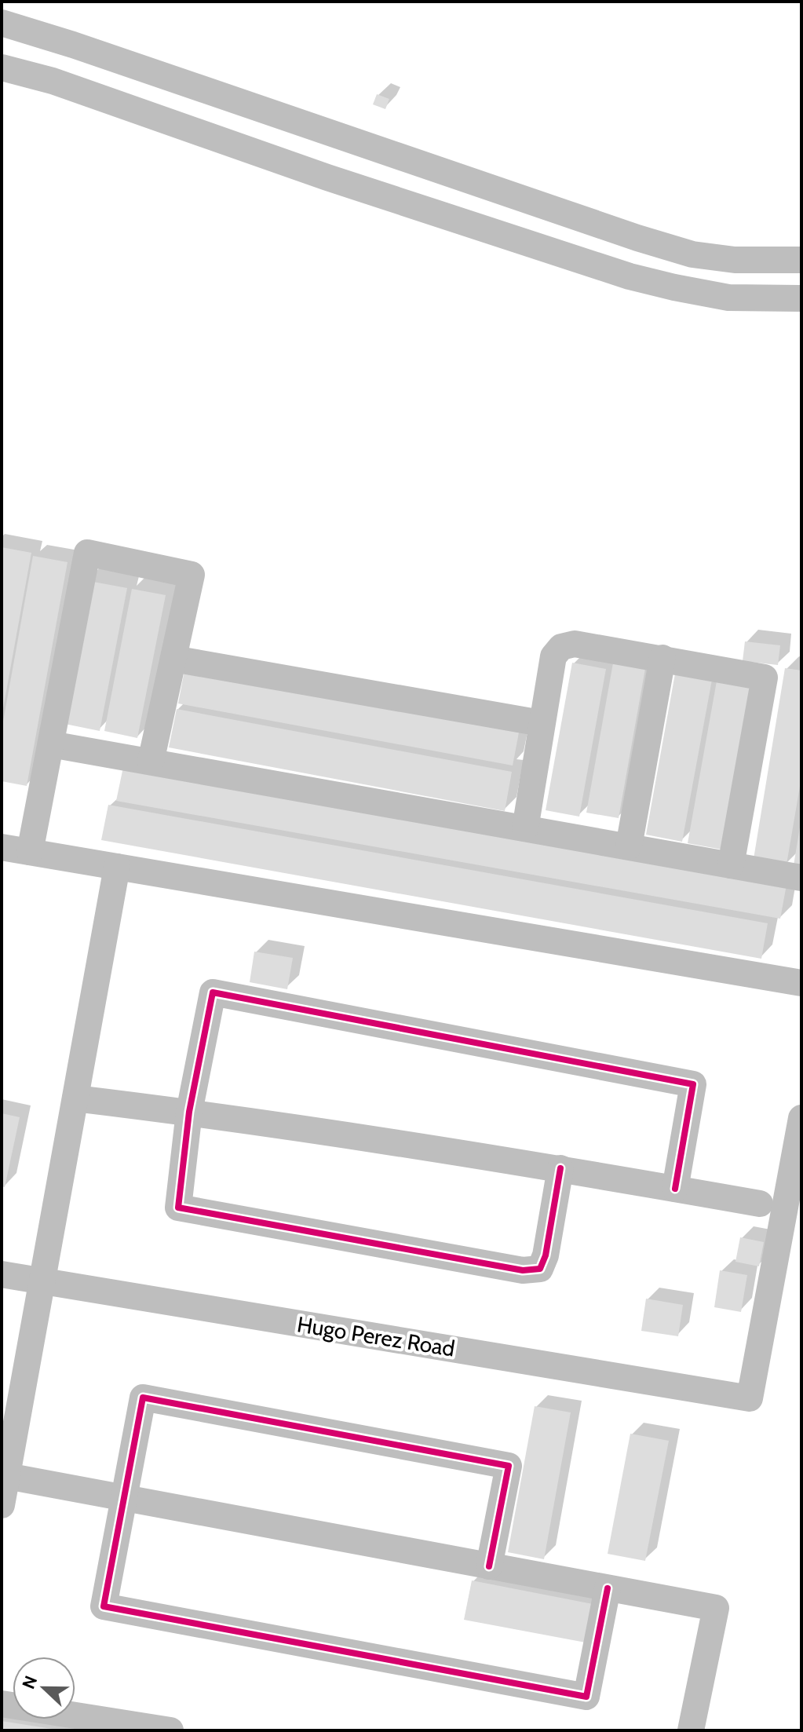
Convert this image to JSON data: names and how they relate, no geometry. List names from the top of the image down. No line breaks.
{"streets":{"street":["Hugo Perez Road"]},"north":"left"}
